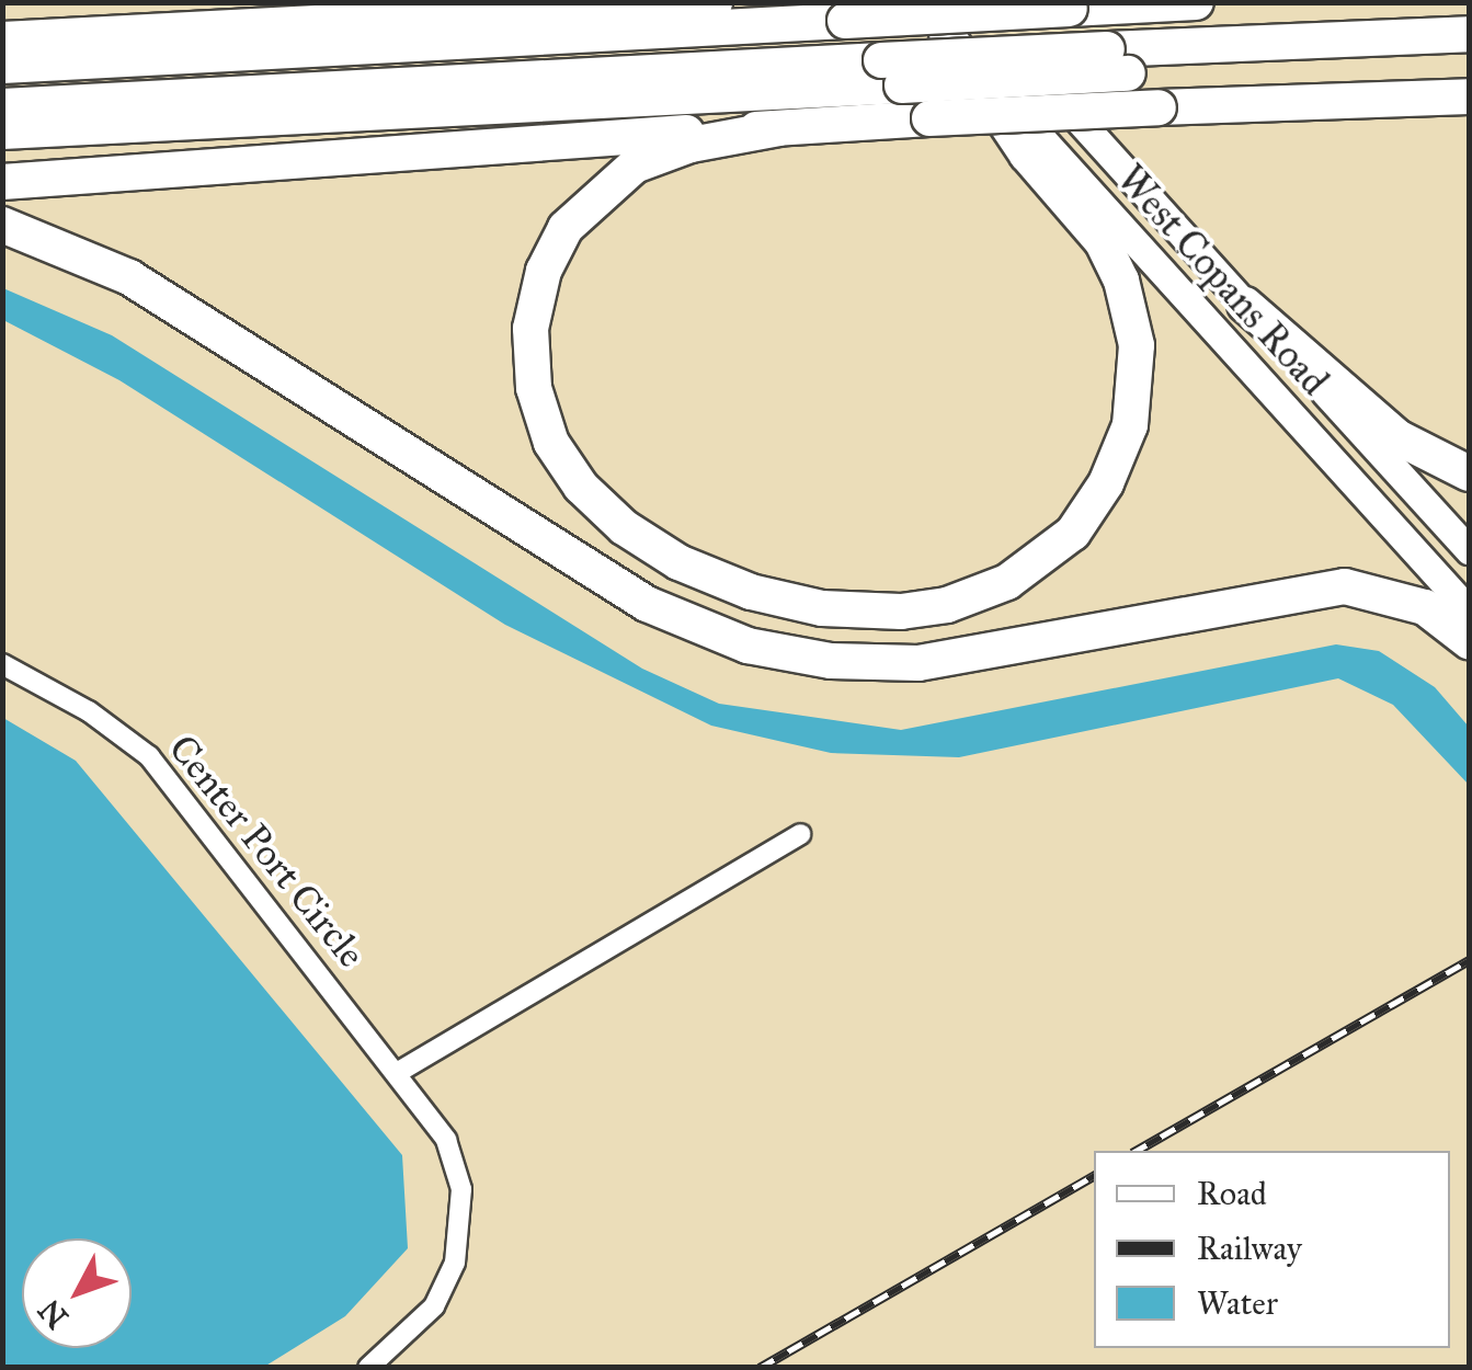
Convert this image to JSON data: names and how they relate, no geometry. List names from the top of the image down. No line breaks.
{"streets":{"main road":["West Copans Road"],"street":["Center Port Circle"]},"legend":["Road","Railway","Water"],"north":"bottom left"}
